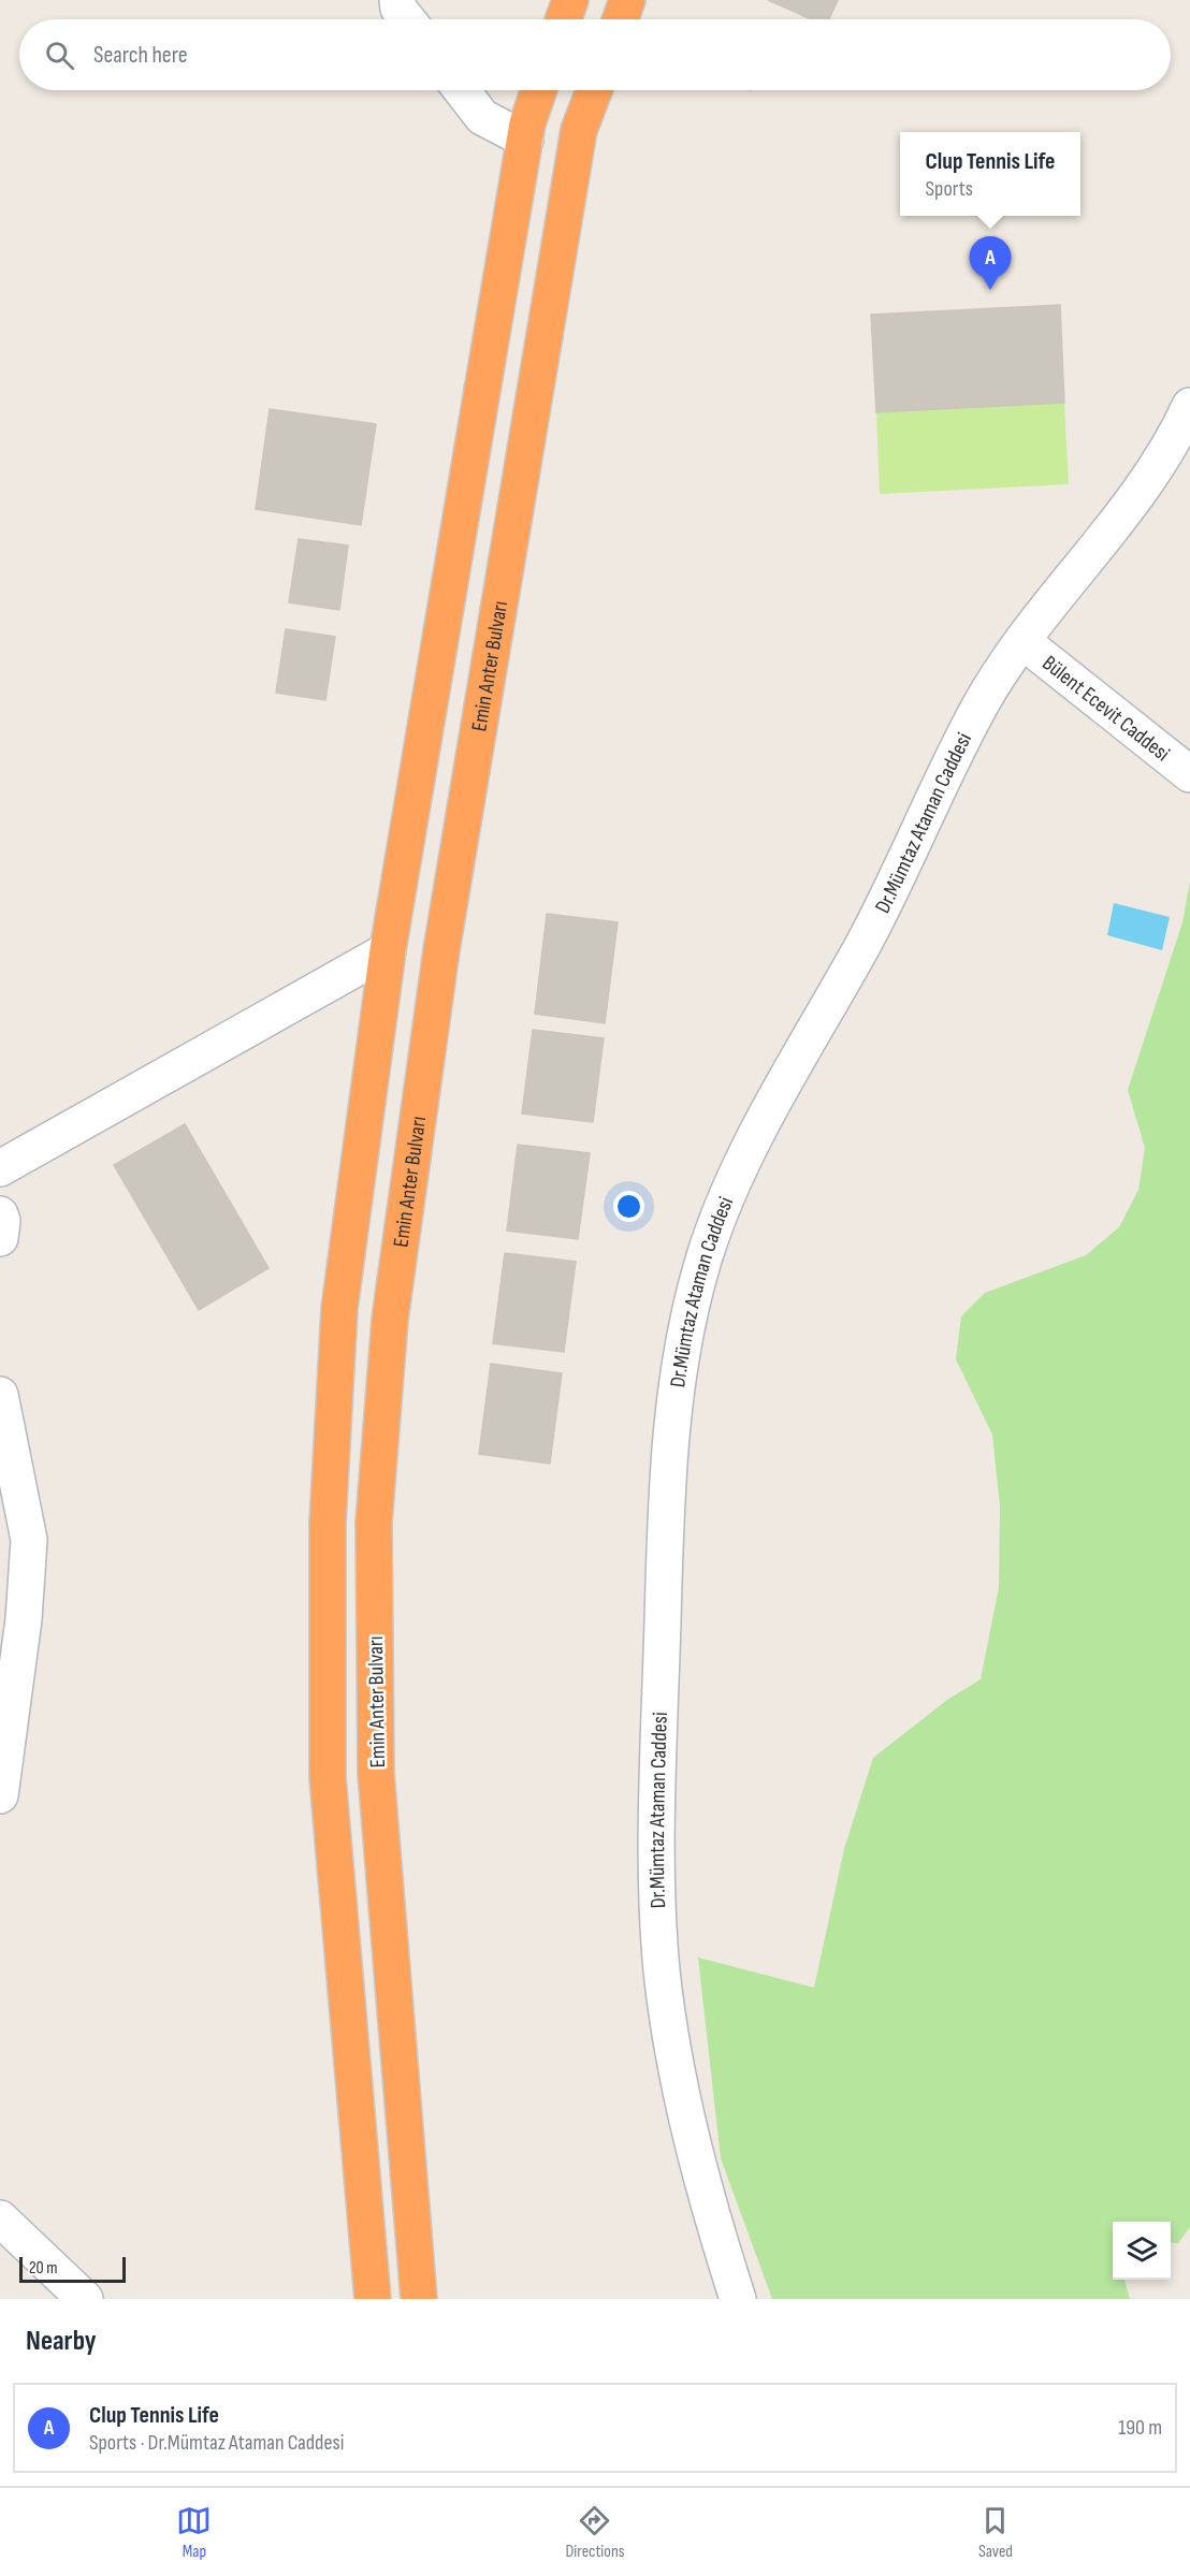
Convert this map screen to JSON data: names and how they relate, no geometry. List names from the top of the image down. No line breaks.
{"streets":{"highway":["Emin Anter Bulvarı"],"street":["Bülent Ecevit Caddesi","Dr.Mümtaz Ataman Caddesi"]},"crossings":[["Bülent Ecevit Caddesi","Dr.Mümtaz Ataman Caddesi"]],"scale_bar":"20 m","page":{"search":"Search here","popup":["Clup Tennis Life","Sports"],"pins":"A","scale":"20 m","heading":"Nearby","list":[{"mark":"A","name":"Clup Tennis Life","note":"Sports · Dr.Mümtaz Ataman Caddesi","value":"190 m"}],"nav":["Map","Directions","Saved"]}}
